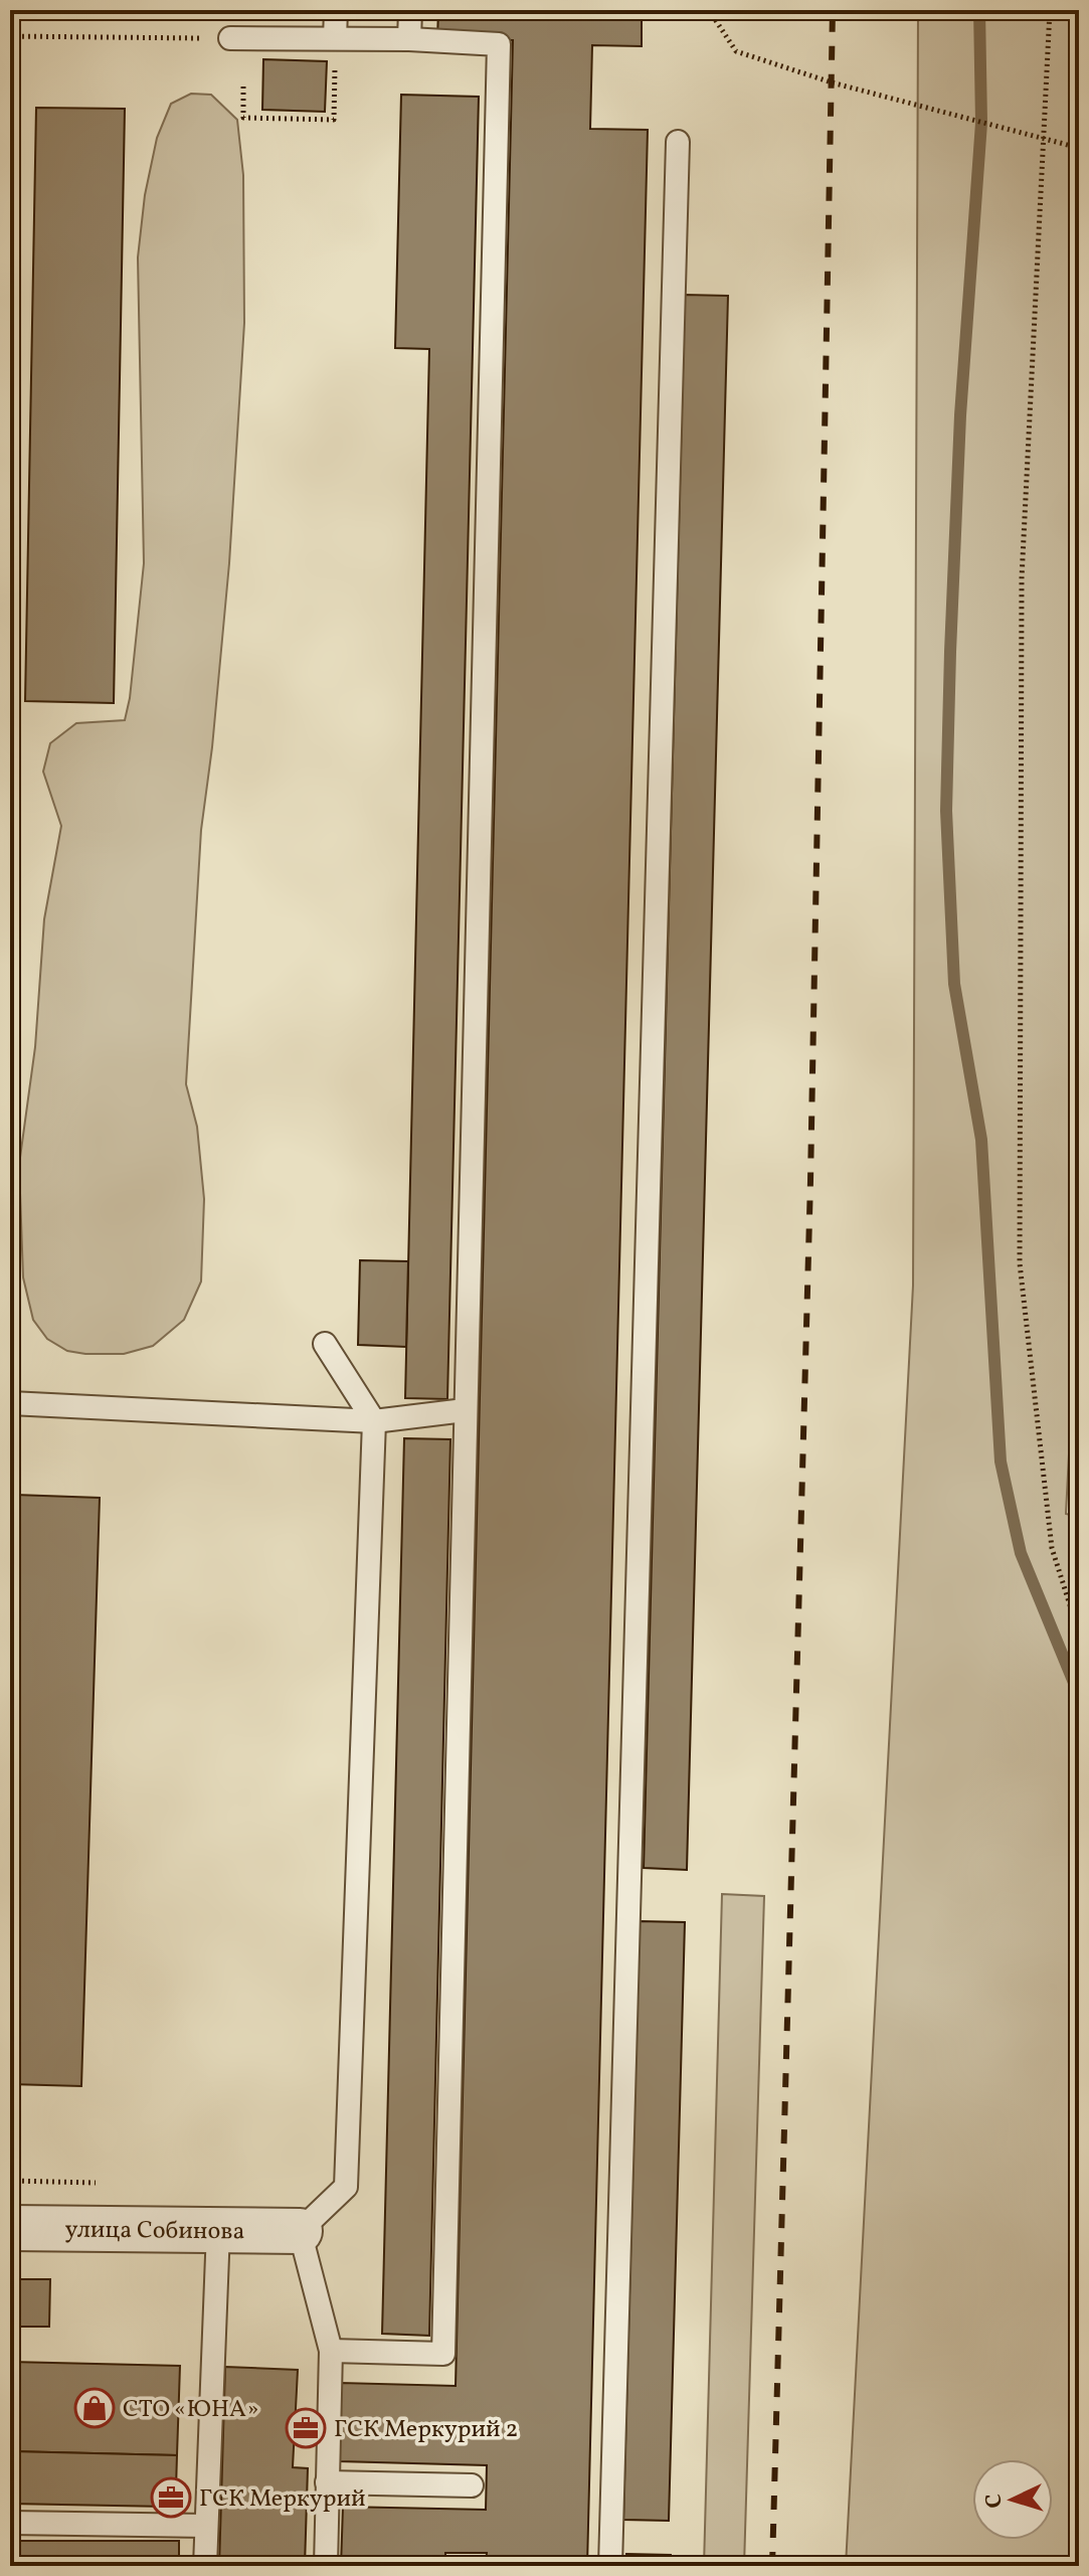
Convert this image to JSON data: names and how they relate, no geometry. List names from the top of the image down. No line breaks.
{"streets":{"street":["улица Собинова"]},"places":{"shop":["СТО «ЮНА»"],"office":["ГСК Меркурий 2","ГСК Меркурий"]},"north":"left"}
